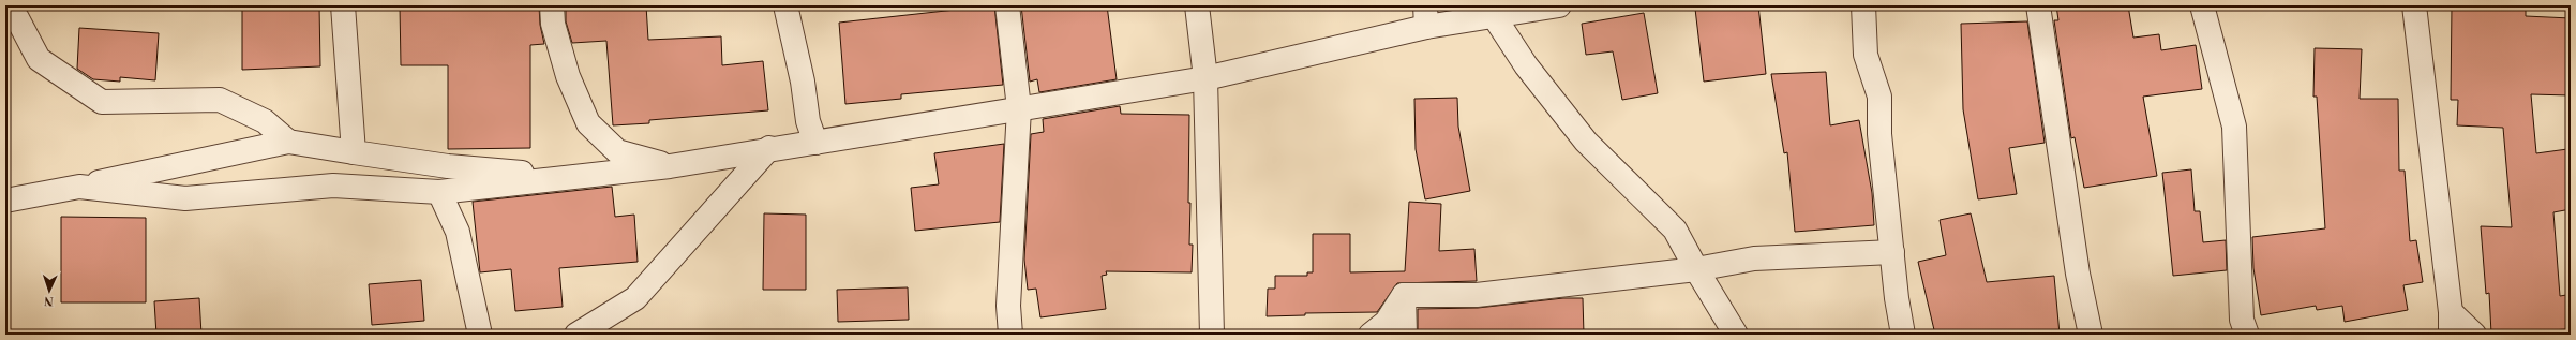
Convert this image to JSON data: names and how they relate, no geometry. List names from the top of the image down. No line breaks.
{"north":"bottom"}
